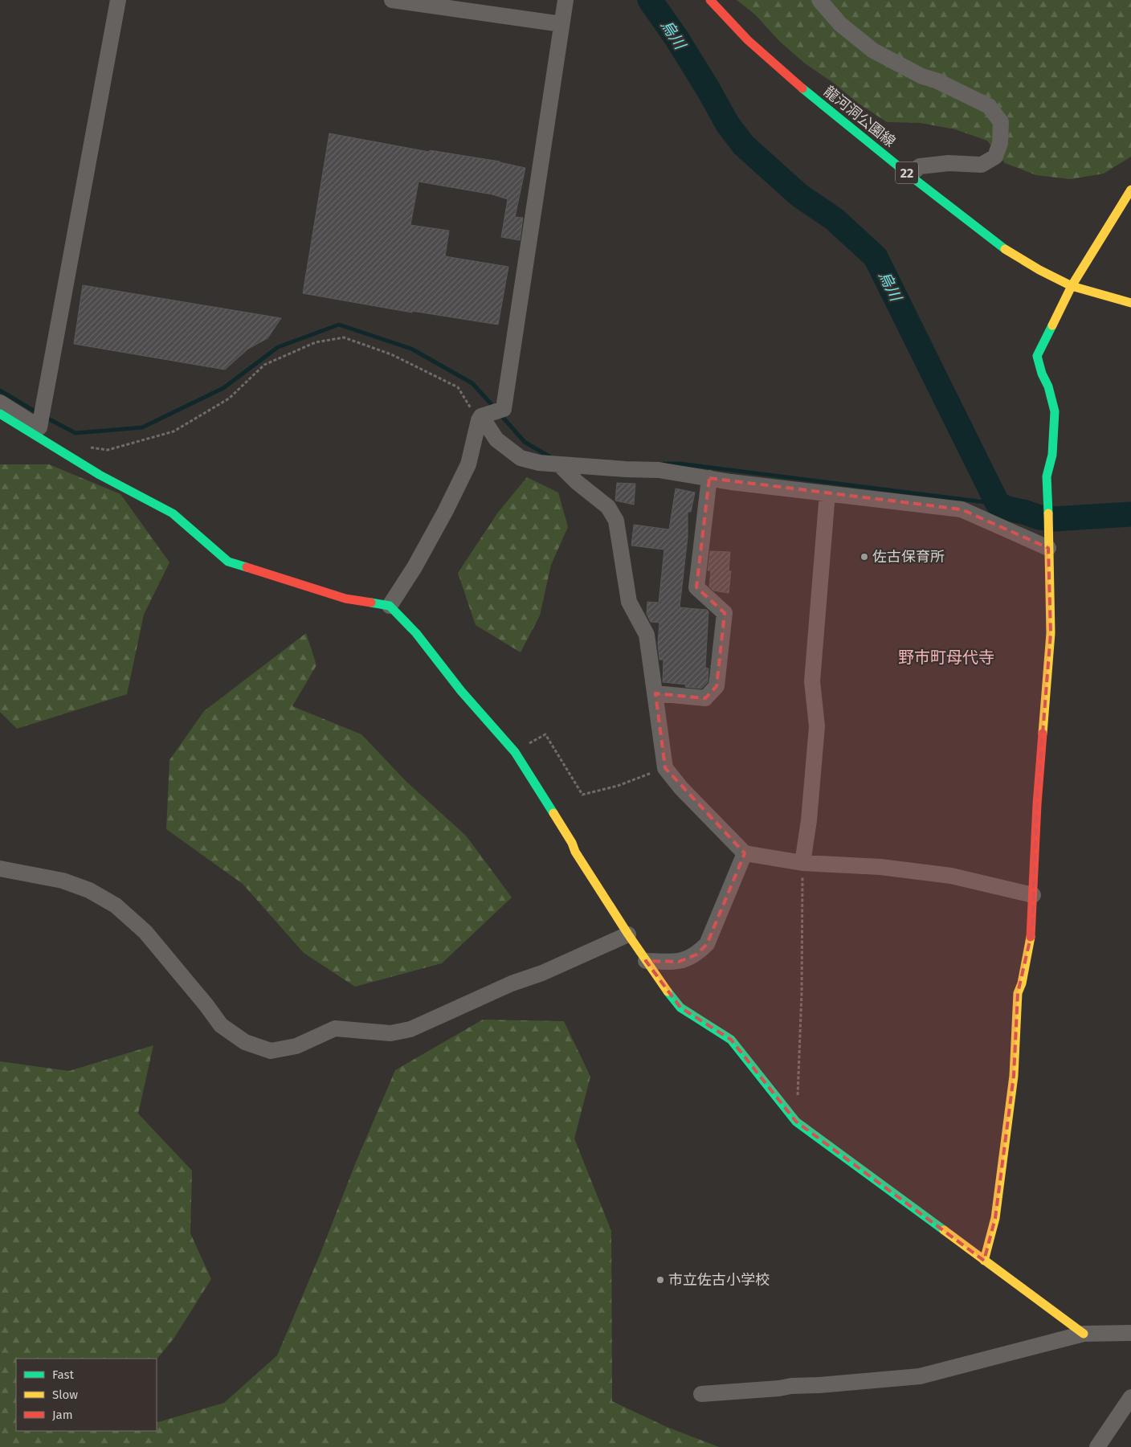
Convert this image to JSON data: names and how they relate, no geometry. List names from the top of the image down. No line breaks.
{"streets":{"street":["龍河洞公園線","22"]},"districts":["野市町母代寺"],"water":["烏川"],"places":["佐古保育所","市立佐古小学校"],"legend":["Fast","Slow","Jam"]}
